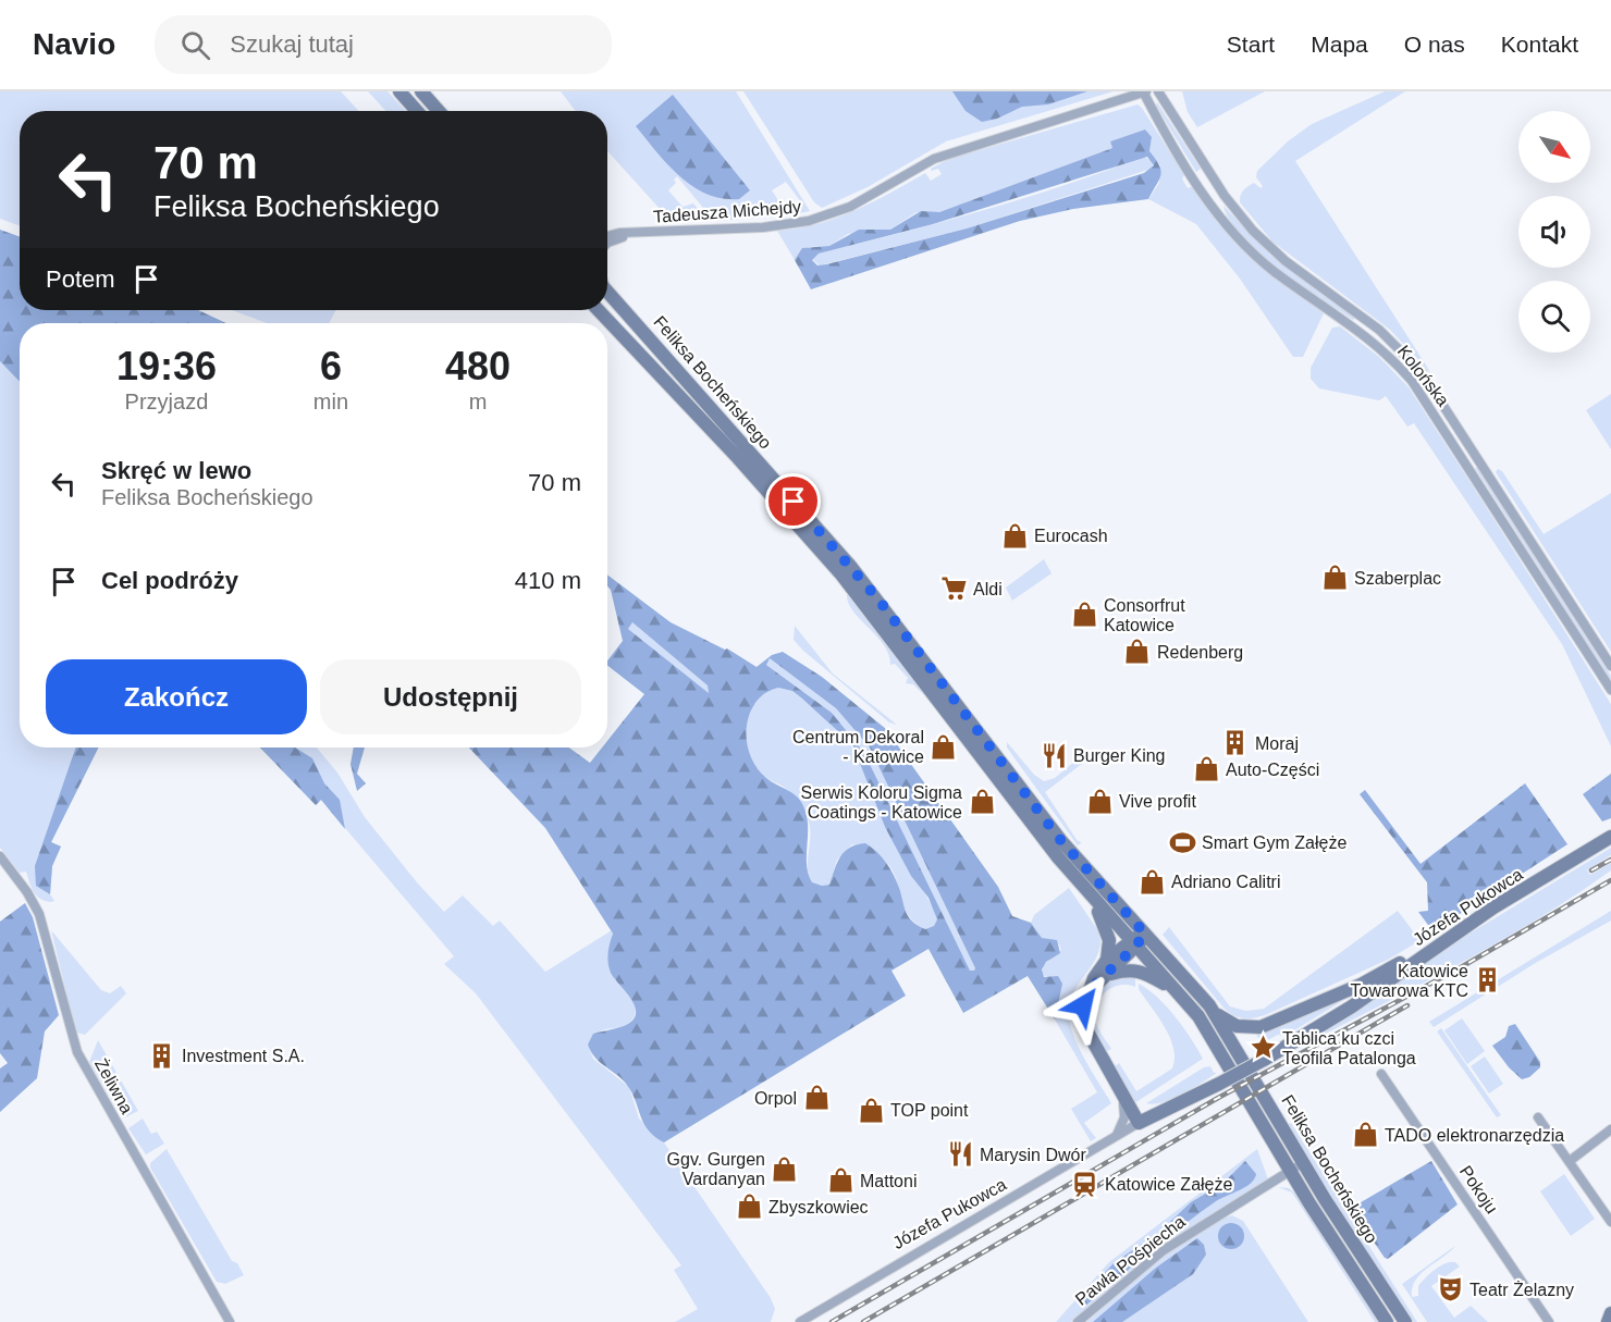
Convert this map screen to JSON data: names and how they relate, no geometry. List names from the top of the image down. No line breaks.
{"streets":{"main road":["Feliksa Bocheńskiego","Józefa Pukowca"],"street":["Tadeusza Michejdy","Kolońska","Żeliwna","Pokoju","Pawła Pośpiecha"]},"crossings":[["Tadeusza Michejdy","Kolońska"],["Feliksa Bocheńskiego","Pawła Pośpiecha"]],"places":{"shop":["Eurocash","Szaberplac","Consorfrut Katowice","Redenberg","Centrum Dekoral - Katowice","Auto-Części","Vive profit","Serwis Koloru Sigma Coatings - Katowice","Adriano Calitri","Orpol","TOP point","TADO elektronarzędzia","Ggv. Gurgen Vardanyan","Mattoni","Zbyszkowiec"],"supermarket":["Aldi"],"building":["Moraj","Katowice Towarowa KTC","Investment S.A."],"restaurant":["Burger King","Marysin Dwór"],"sports":["Smart Gym Załęże"],"place":["Tablica ku czci Teofila Patalonga"],"station":["Katowice Załęże"],"theatre":["Teatr Żelazny"]},"north":"bottom right","page":{"header":"Navio","search":"Szukaj tutaj","nav":["Start","Mapa","O nas","Kontakt"],"turn":["70 m","Feliksa Bocheńskiego"],"then":"Potem","eta":["19:36","Przyjazd","6","min","480","m"],"list":[{"name":"Skręć w lewo","note":"Feliksa Bocheńskiego","value":"70 m"},{"name":"Cel podróży","value":"410 m"}],"buttons":["Zakończ","Udostępnij"]}}
